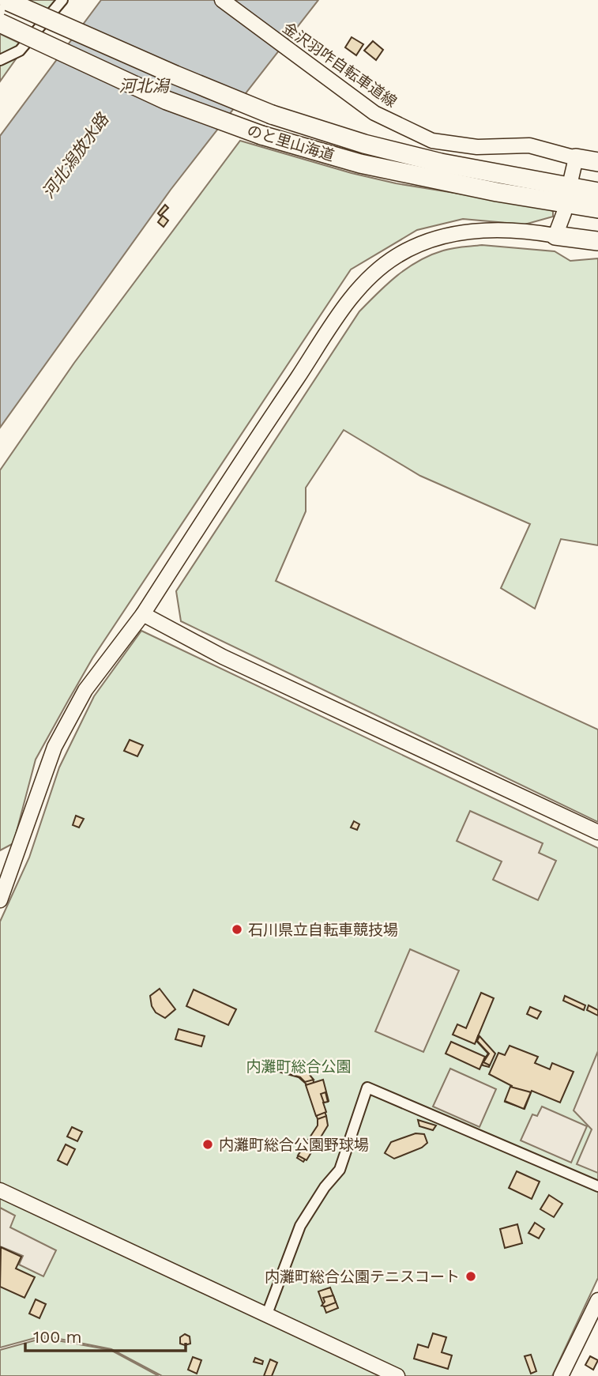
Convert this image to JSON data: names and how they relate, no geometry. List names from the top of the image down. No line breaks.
{"streets":{"highway":["のと里山海道"],"street":["金沢羽咋自転車道線"]},"water":["河北潟","河北潟放水路"],"parks":["内灘町総合公園"],"places":["石川県立自転車競技場","内灘町総合公園野球場","内灘町総合公園テニスコート"],"scale_bar":"100 m"}
